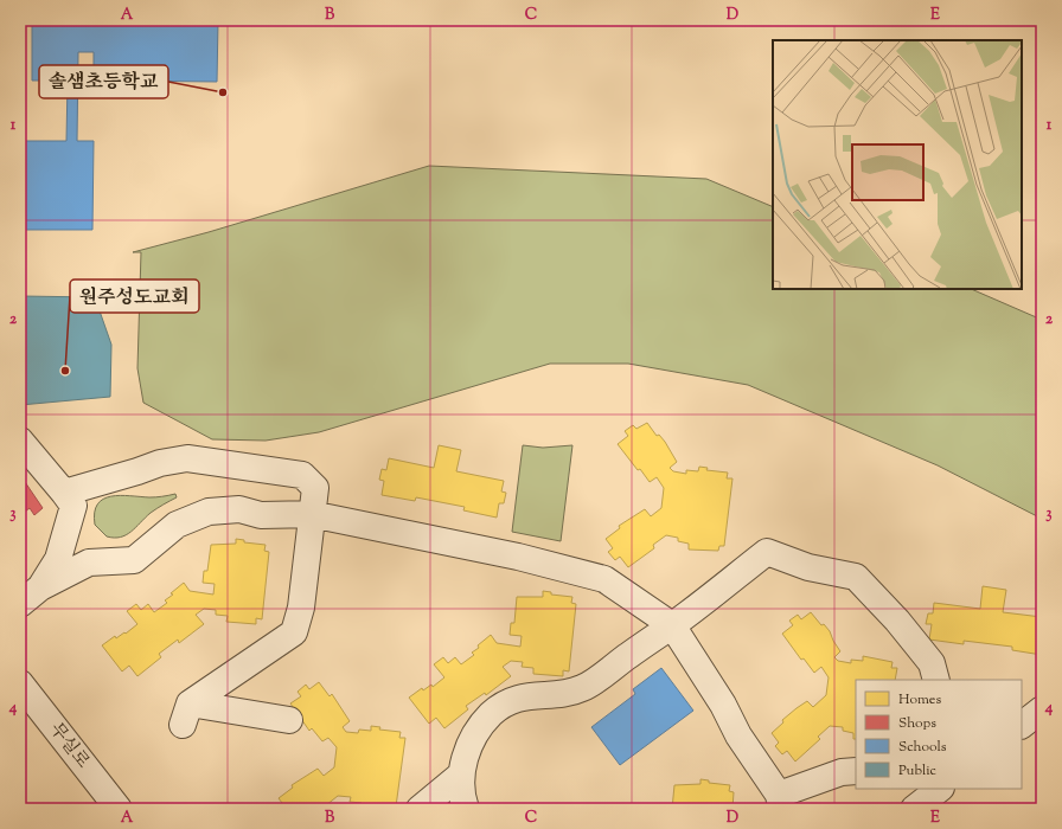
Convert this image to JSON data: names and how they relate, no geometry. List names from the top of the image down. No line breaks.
{"streets":{"street":["무실로"]},"places":["솔샘초등학교","원주성도교회"],"legend":["Homes","Shops","Schools","Public"],"grid":{"columns":["A","B","C","D","E"],"rows":["1","2","3","4"]}}
